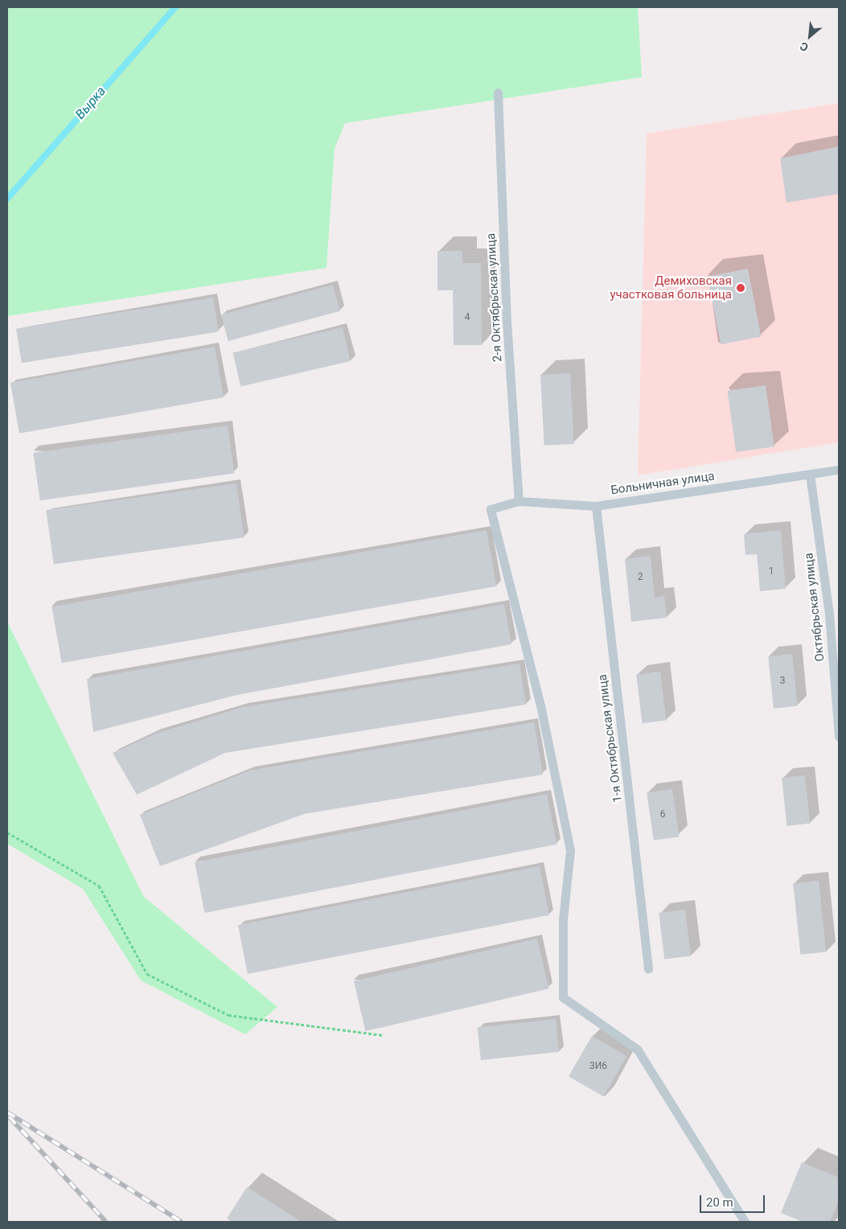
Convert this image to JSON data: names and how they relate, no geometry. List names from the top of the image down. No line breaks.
{"streets":{"lane":["2-я Октябрьская улица","Больничная улица","Октябрьская улица","1-я Октябрьская улица"]},"crossings":[["2-я Октябрьская улица","Больничная улица"],["Больничная улица","Октябрьская улица"],["Больничная улица","1-я Октябрьская улица"]],"water":["Вырка"],"places":["Демиховская участковая больница"],"house_numbers":["4","1","2","3","6","3И6"],"scale_bar":"20 m","north":"bottom left"}
